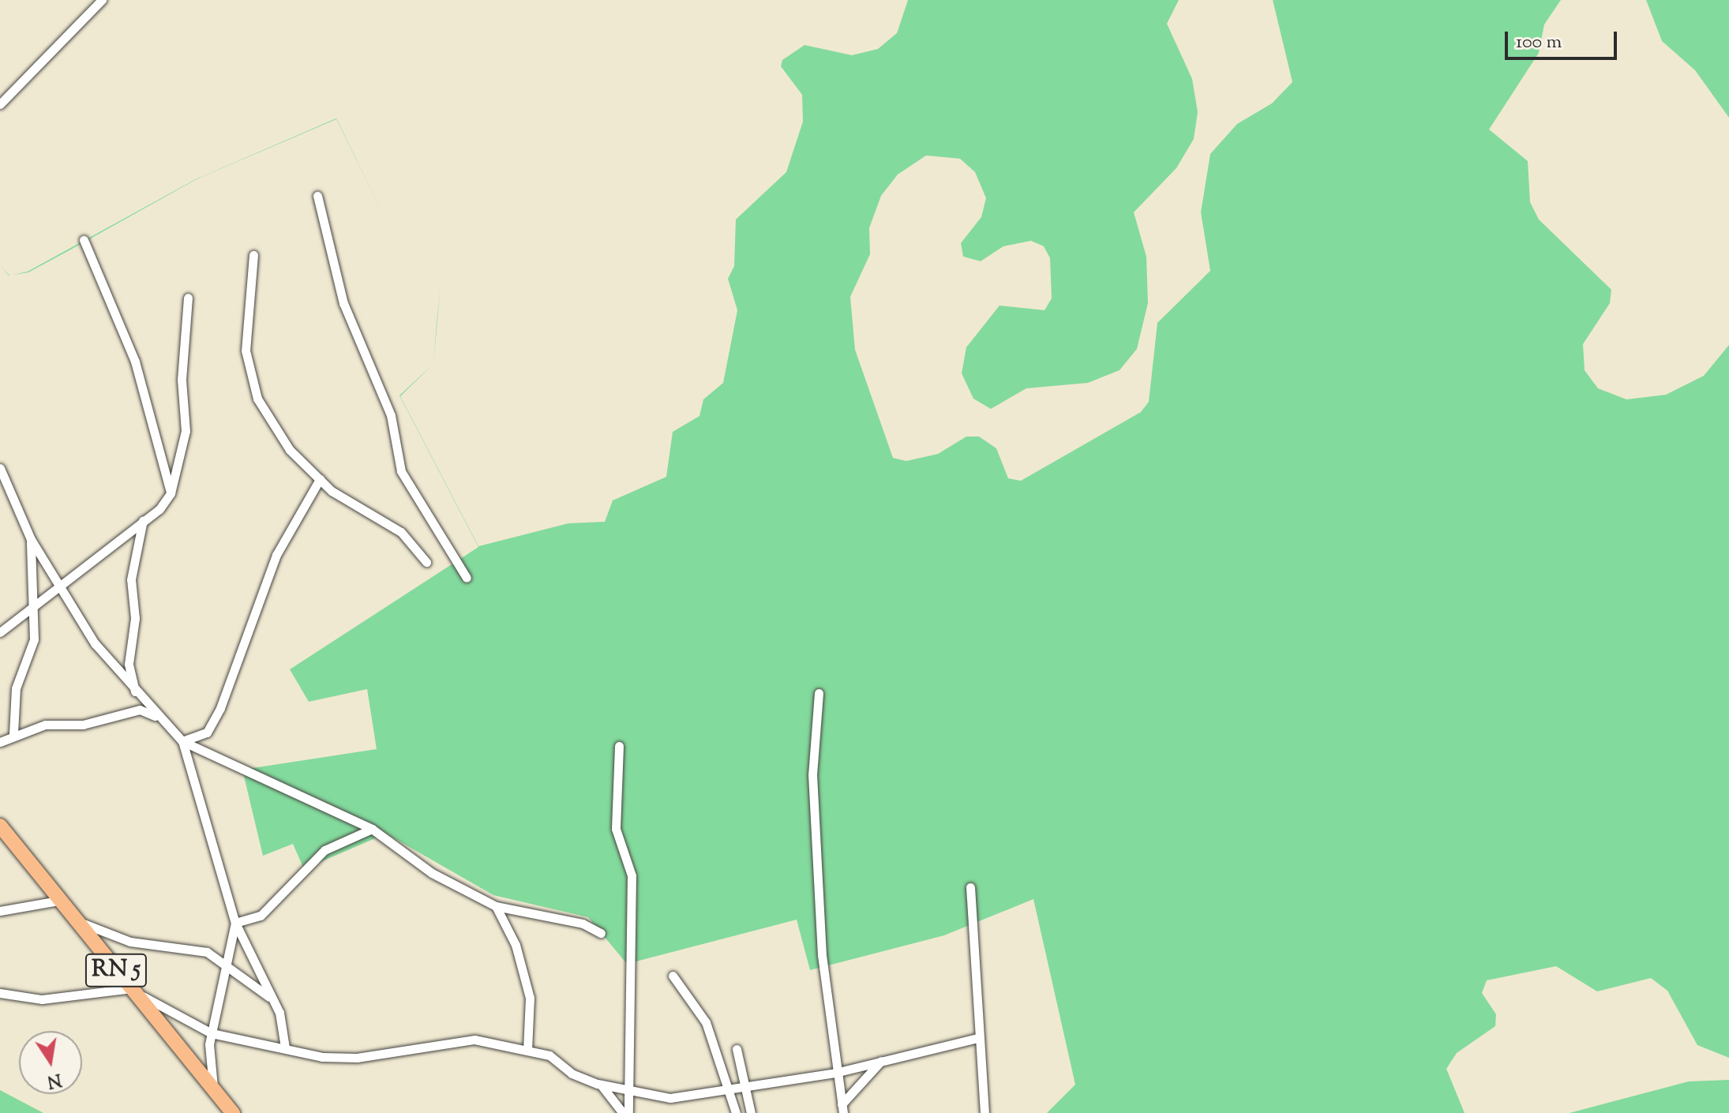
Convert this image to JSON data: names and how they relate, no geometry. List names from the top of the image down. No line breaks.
{"streets":{"main road":["RN 5"]},"scale_bar":"100 m","north":"bottom"}
